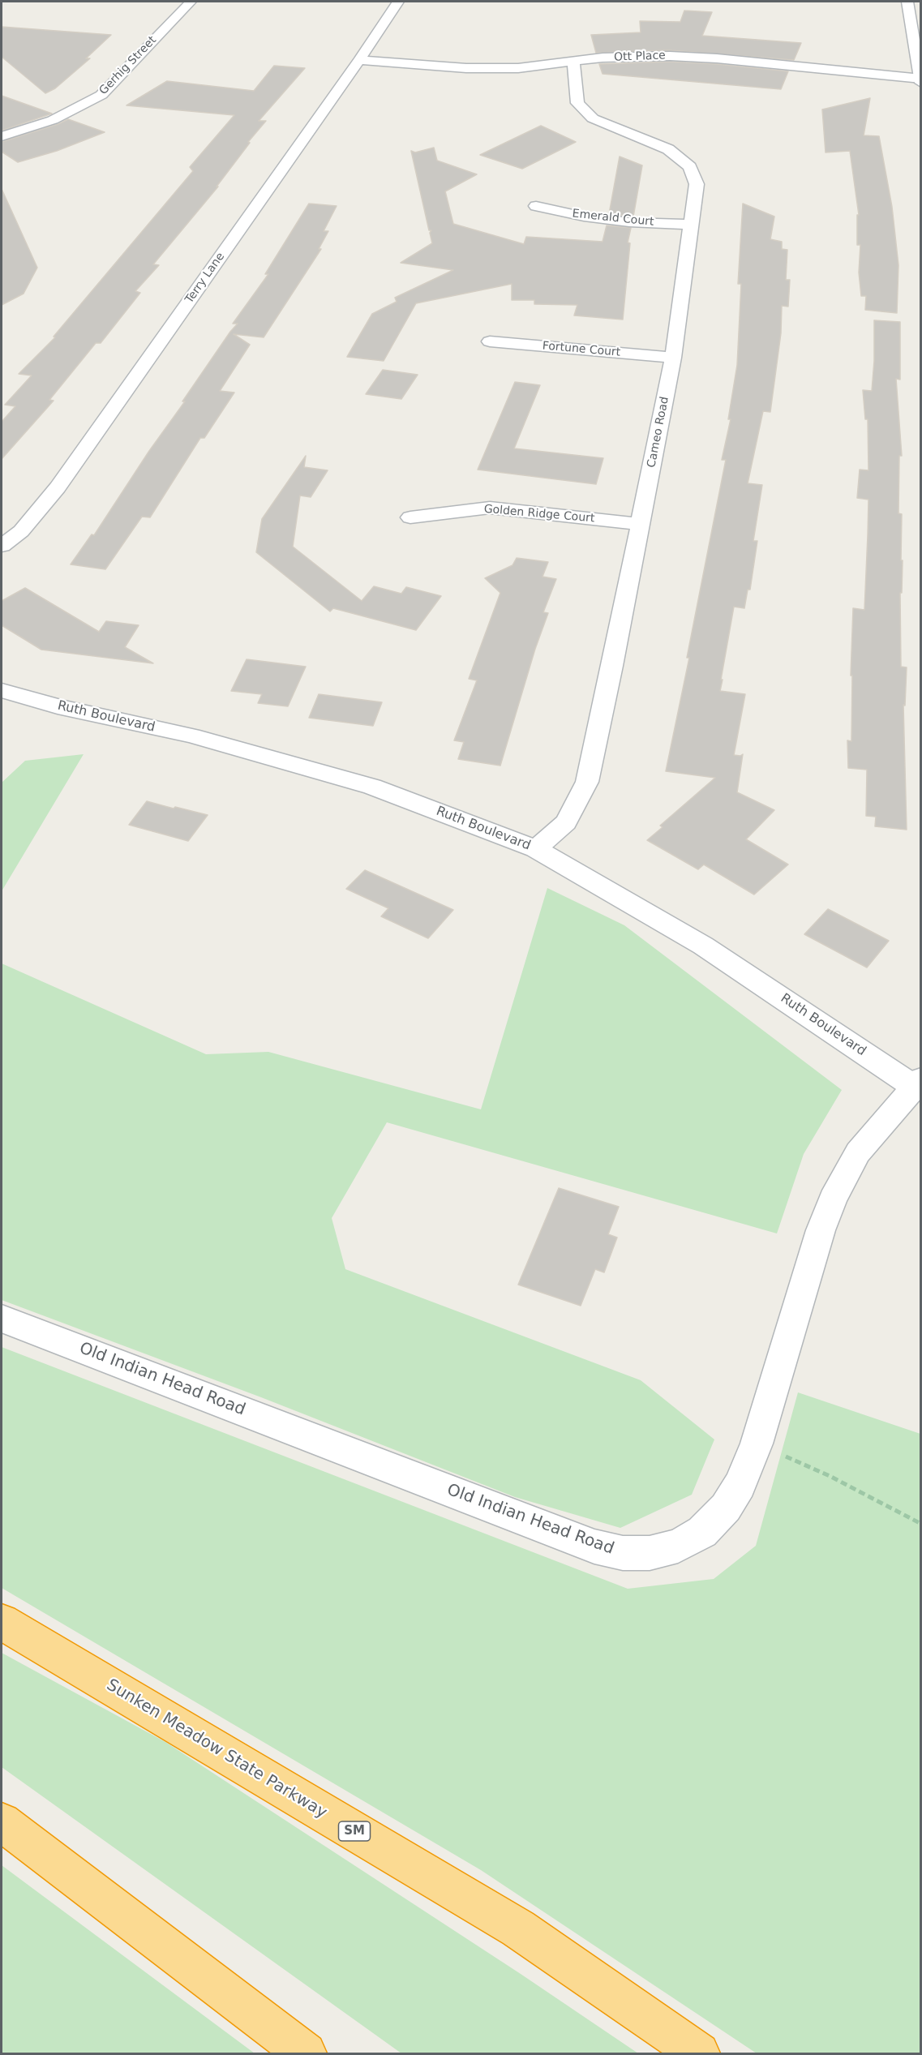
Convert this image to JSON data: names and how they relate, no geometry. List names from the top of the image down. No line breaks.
{"streets":{"highway":["Sunken Meadow State Parkway","SM"],"street":["Ott Place","Gerhig Street","Emerald Court","Terry Lane","Fortune Court","Cameo Road","Golden Ridge Court","Ruth Boulevard","Old Indian Head Road"]},"crossings":[["Ott Place","Terry Lane"],["Ott Place","Cameo Road"],["Emerald Court","Cameo Road"],["Fortune Court","Cameo Road"],["Cameo Road","Golden Ridge Court"],["Cameo Road","Ruth Boulevard"],["Ruth Boulevard","Old Indian Head Road"]]}
